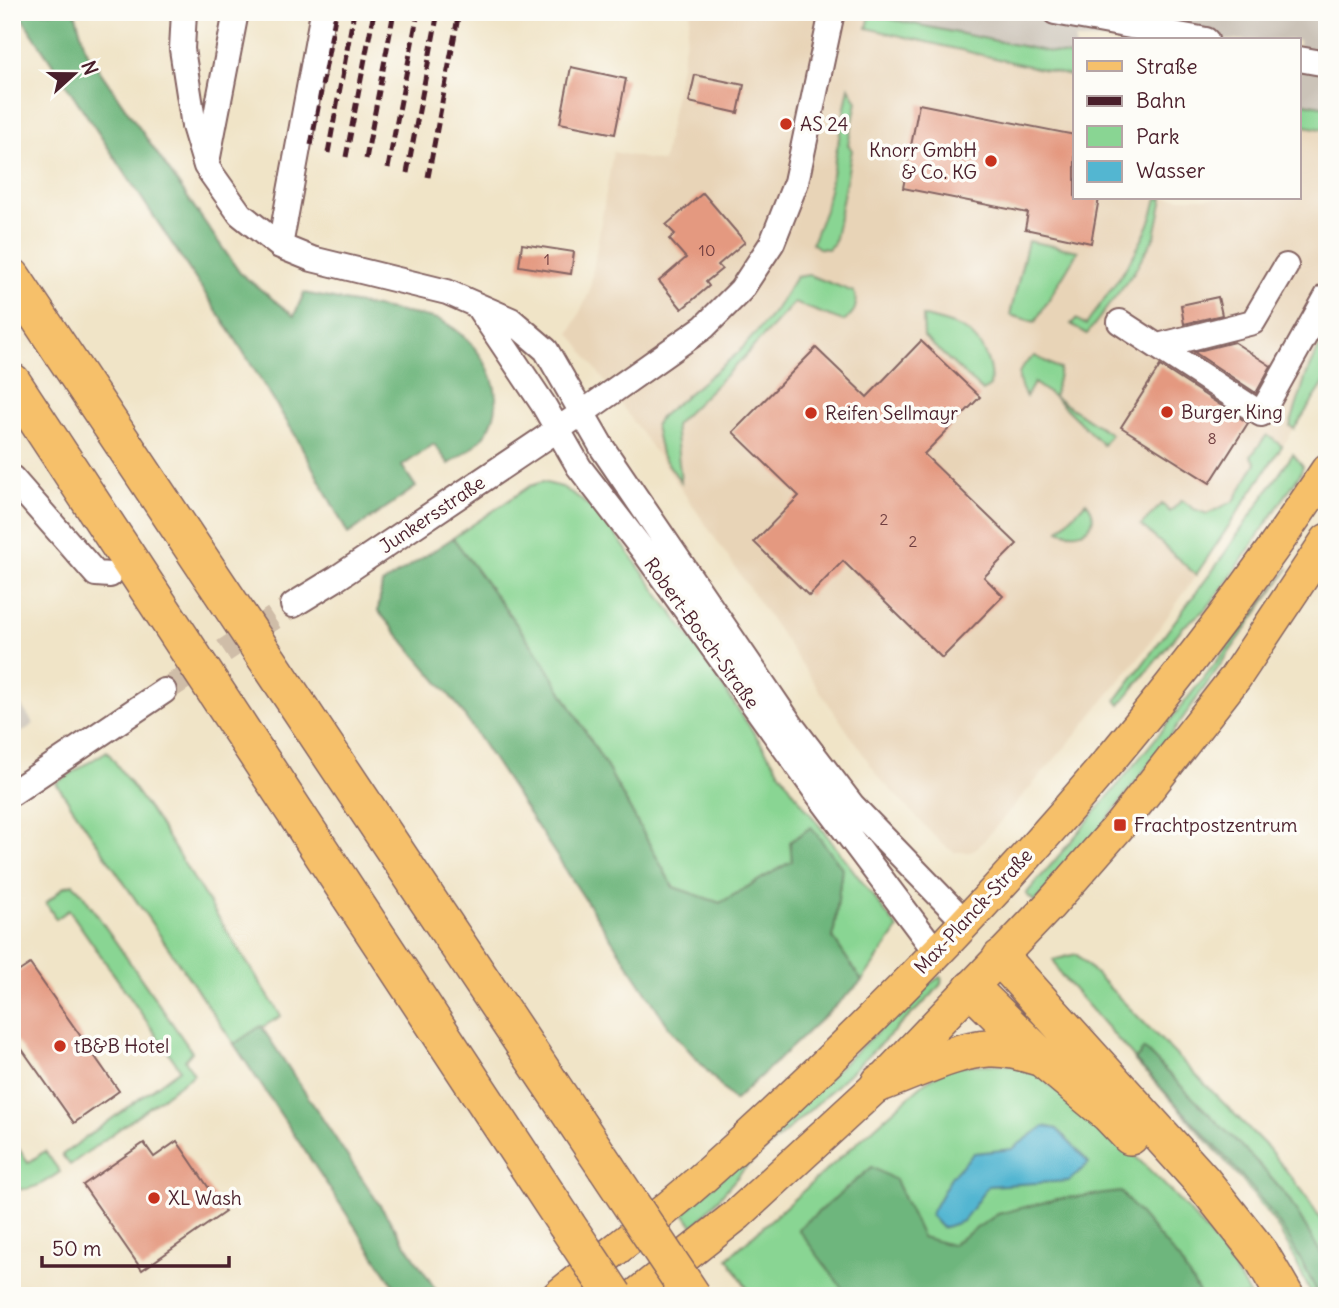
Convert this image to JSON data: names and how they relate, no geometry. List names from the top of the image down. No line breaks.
{"streets":{"main road":["Max-Planck-Straße"],"street":["Junkersstraße","Robert-Bosch-Straße"]},"crossings":[["Junkersstraße","Robert-Bosch-Straße"],["Robert-Bosch-Straße","Max-Planck-Straße"]],"places":{"other":["AS 24","Knorr GmbH & Co. KG","Burger King","Reifen Sellmayr","tB&B Hotel","XL Wash"],"transit":["Frachtpostzentrum"]},"house_numbers":["10","1","8","2","2"],"legend":["Straße","Bahn","Park","Wasser"],"scale_bar":"50 m","north":"right"}
